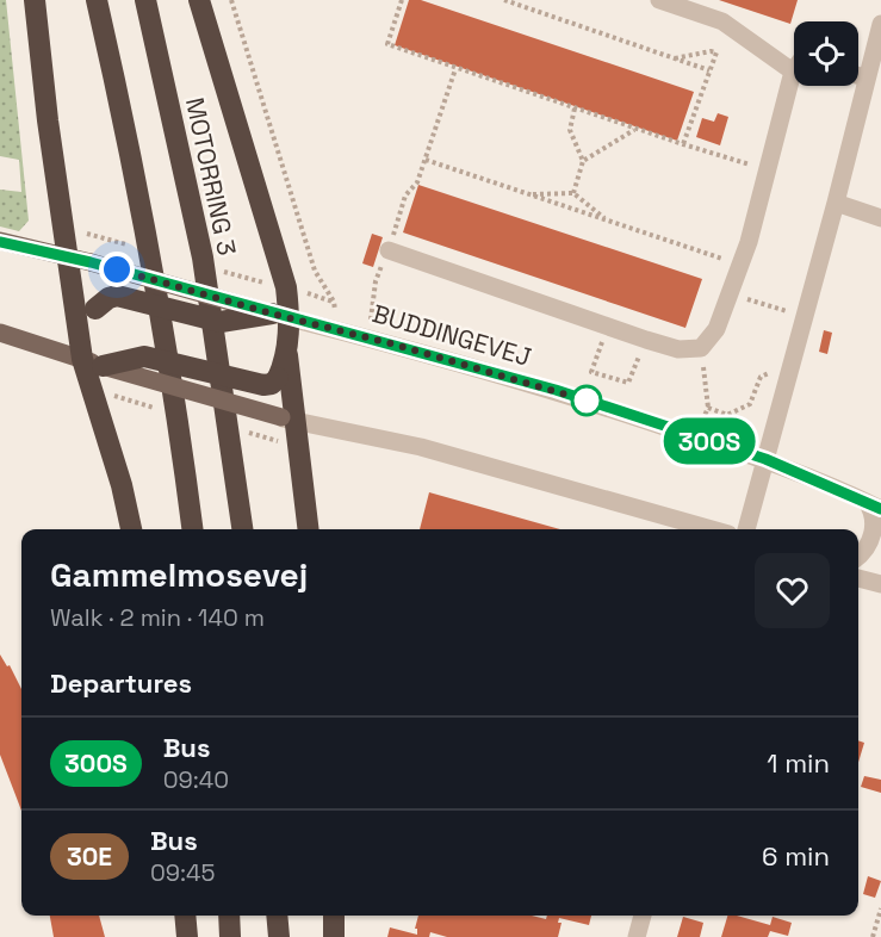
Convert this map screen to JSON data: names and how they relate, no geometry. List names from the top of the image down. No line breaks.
{"streets":{"highway":["MOTORRING 3"],"main road":["BUDDINGEVEJ"]},"lines":["bus line 300S"],"page":{"on_map":"300S","heading":[["Gammelmosevej","Walk · 2 min · 140 m"],"Departures"],"list":[{"mark":"300S","name":"Bus","note":"09:40","value":"1 min"},{"mark":"30E","name":"Bus","note":"09:45","value":"6 min"}]}}
